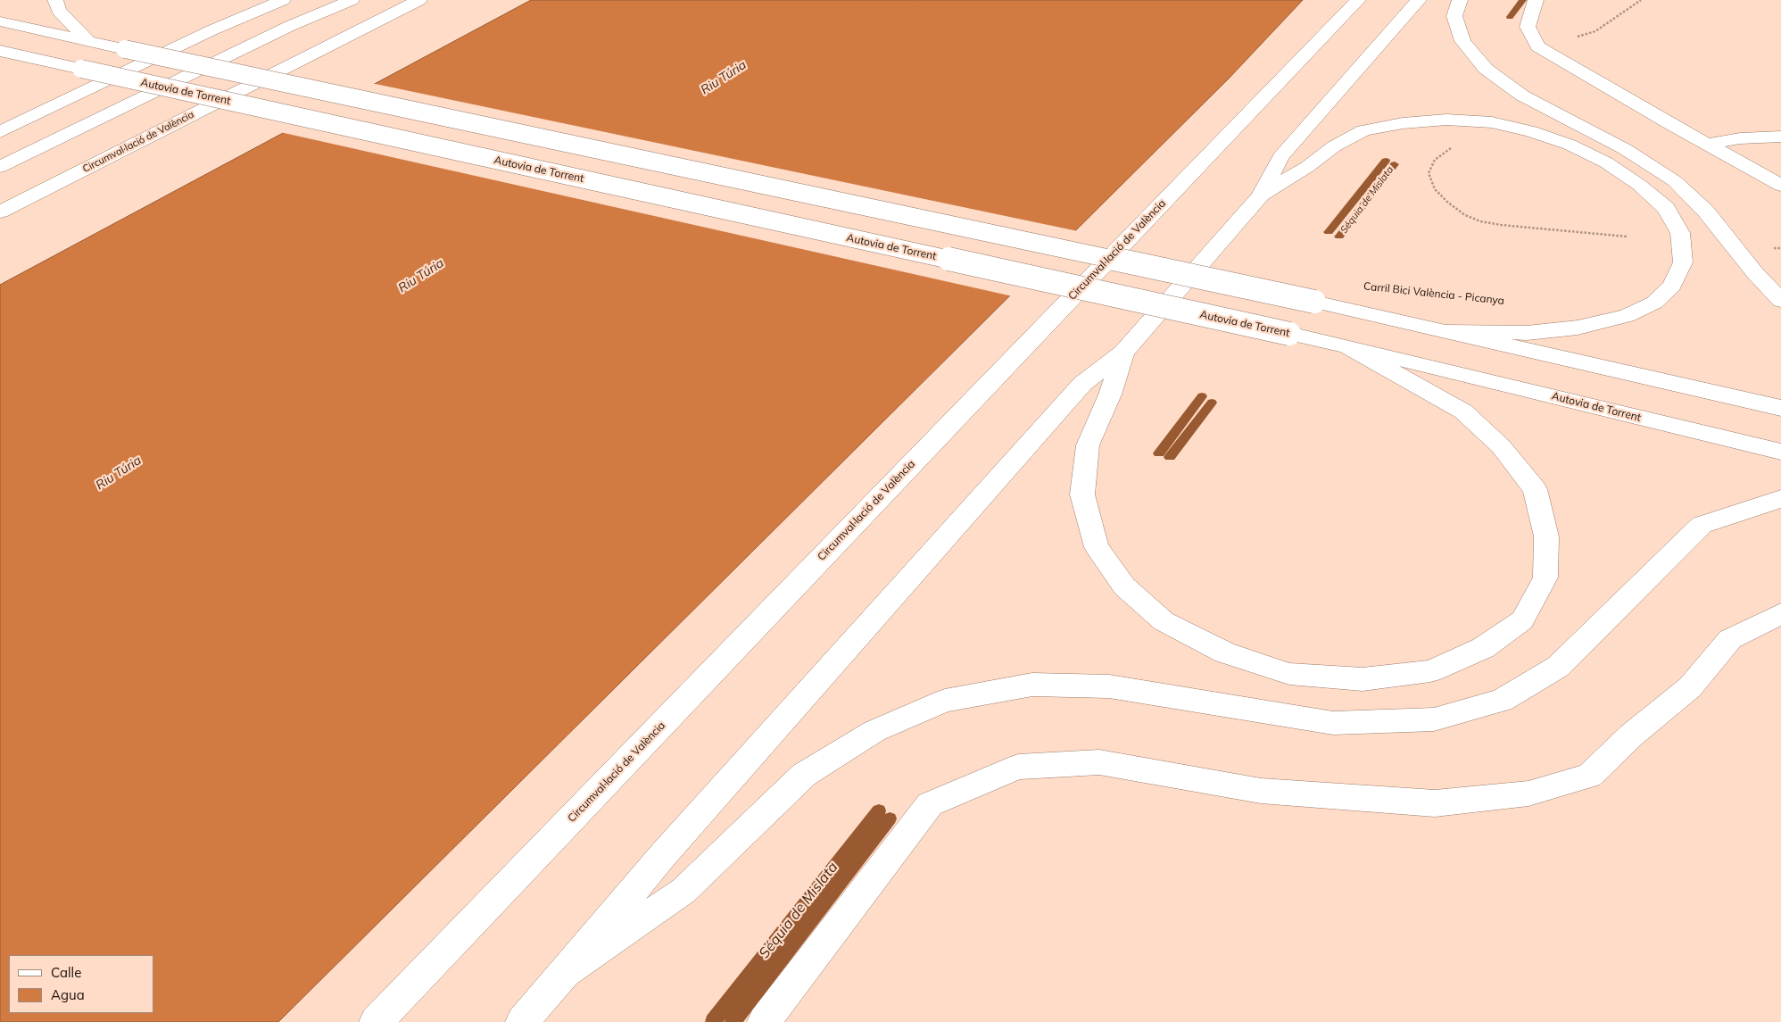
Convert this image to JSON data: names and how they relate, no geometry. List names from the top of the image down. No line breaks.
{"streets":{"main road":["Autovia de Torrent","Circumval·lació de València"]},"water":["Riu Túria","Séquia de Mislata"],"legend":["Calle","Agua"]}
